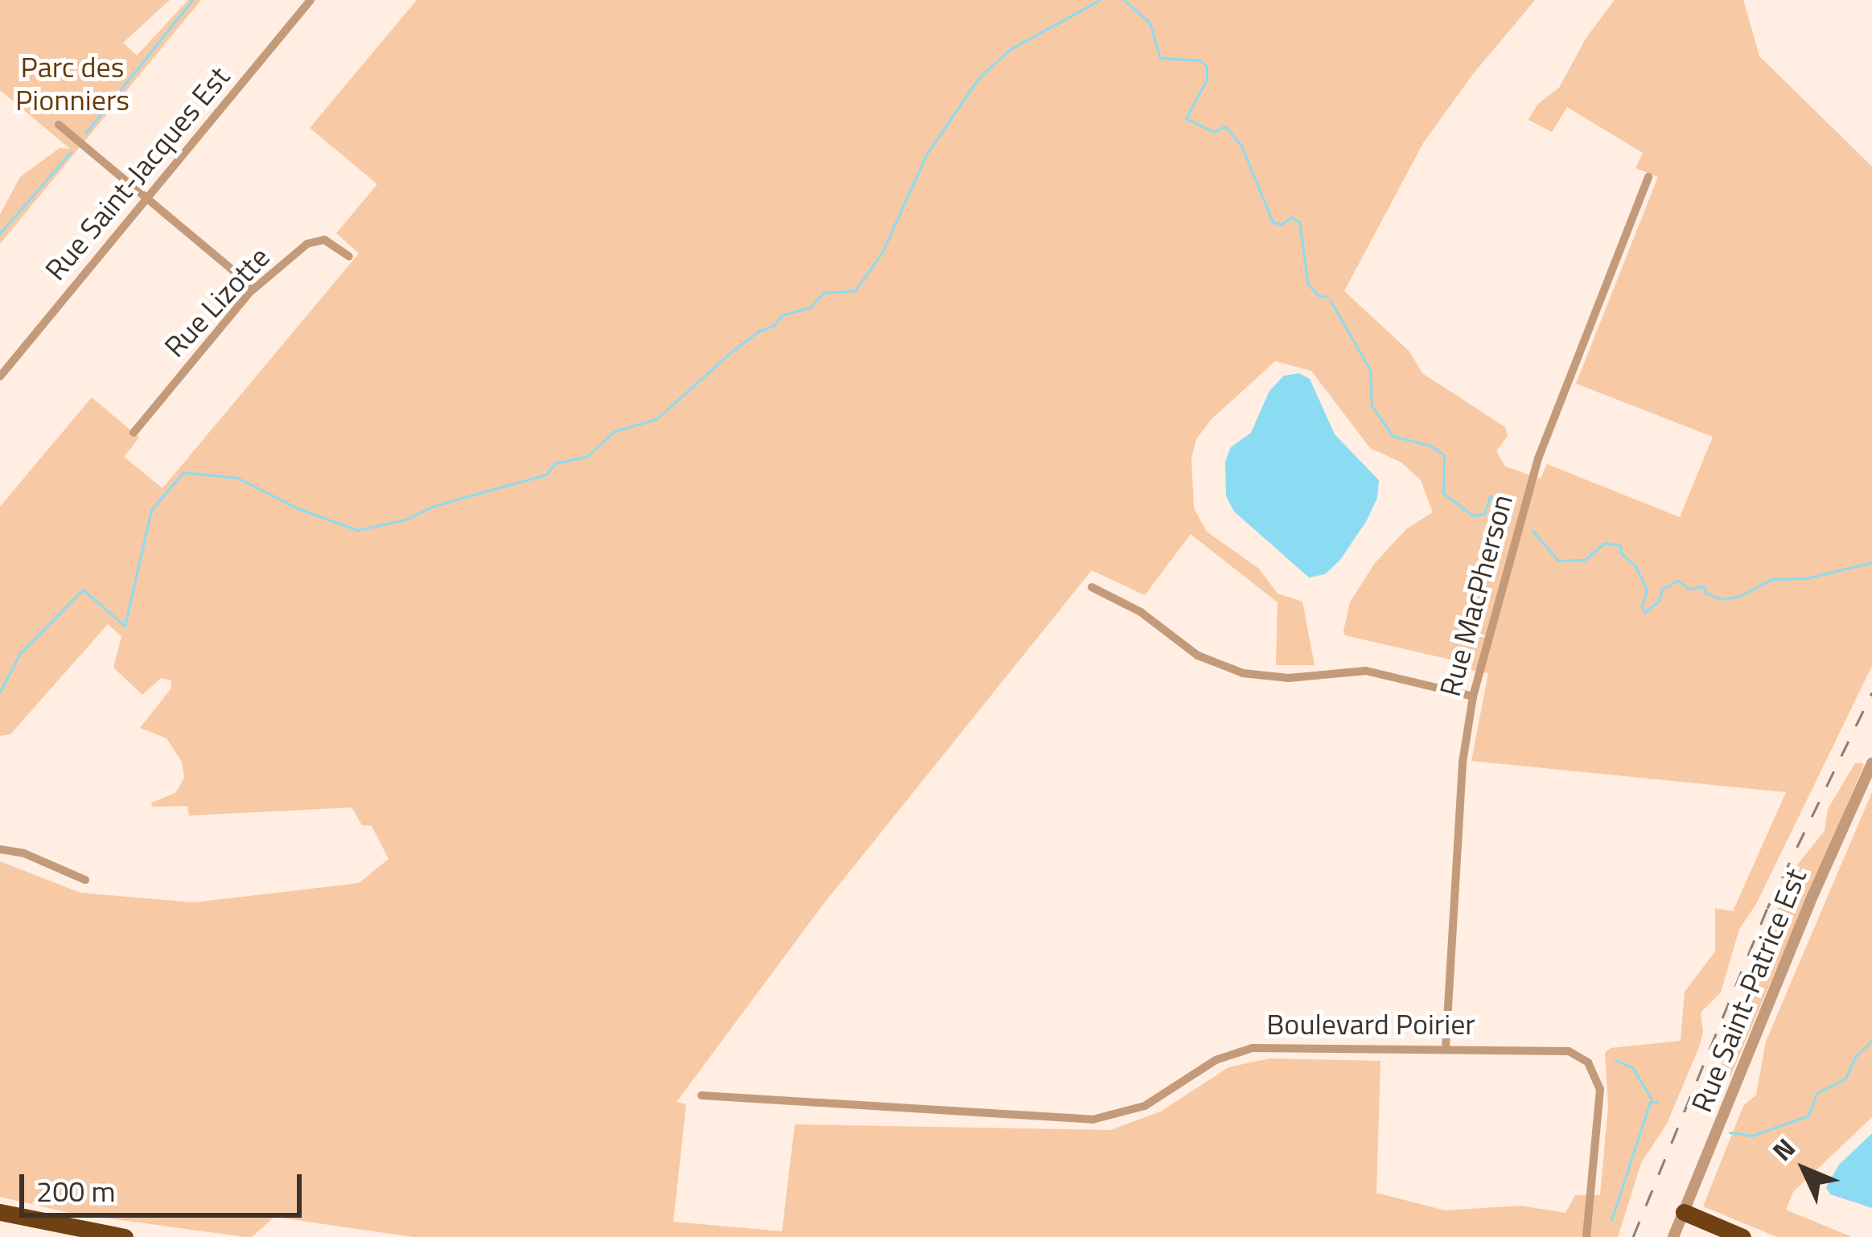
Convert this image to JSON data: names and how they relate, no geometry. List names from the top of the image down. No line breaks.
{"streets":{"street":["Rue Saint-Jacques Est","Rue Lizotte","Rue MacPherson","Rue Saint-Patrice Est","Boulevard Poirier"]},"crossings":[["Rue MacPherson","Boulevard Poirier"]],"parks":["Parc des Pionniers"],"scale_bar":"200 m","north":"top left"}
